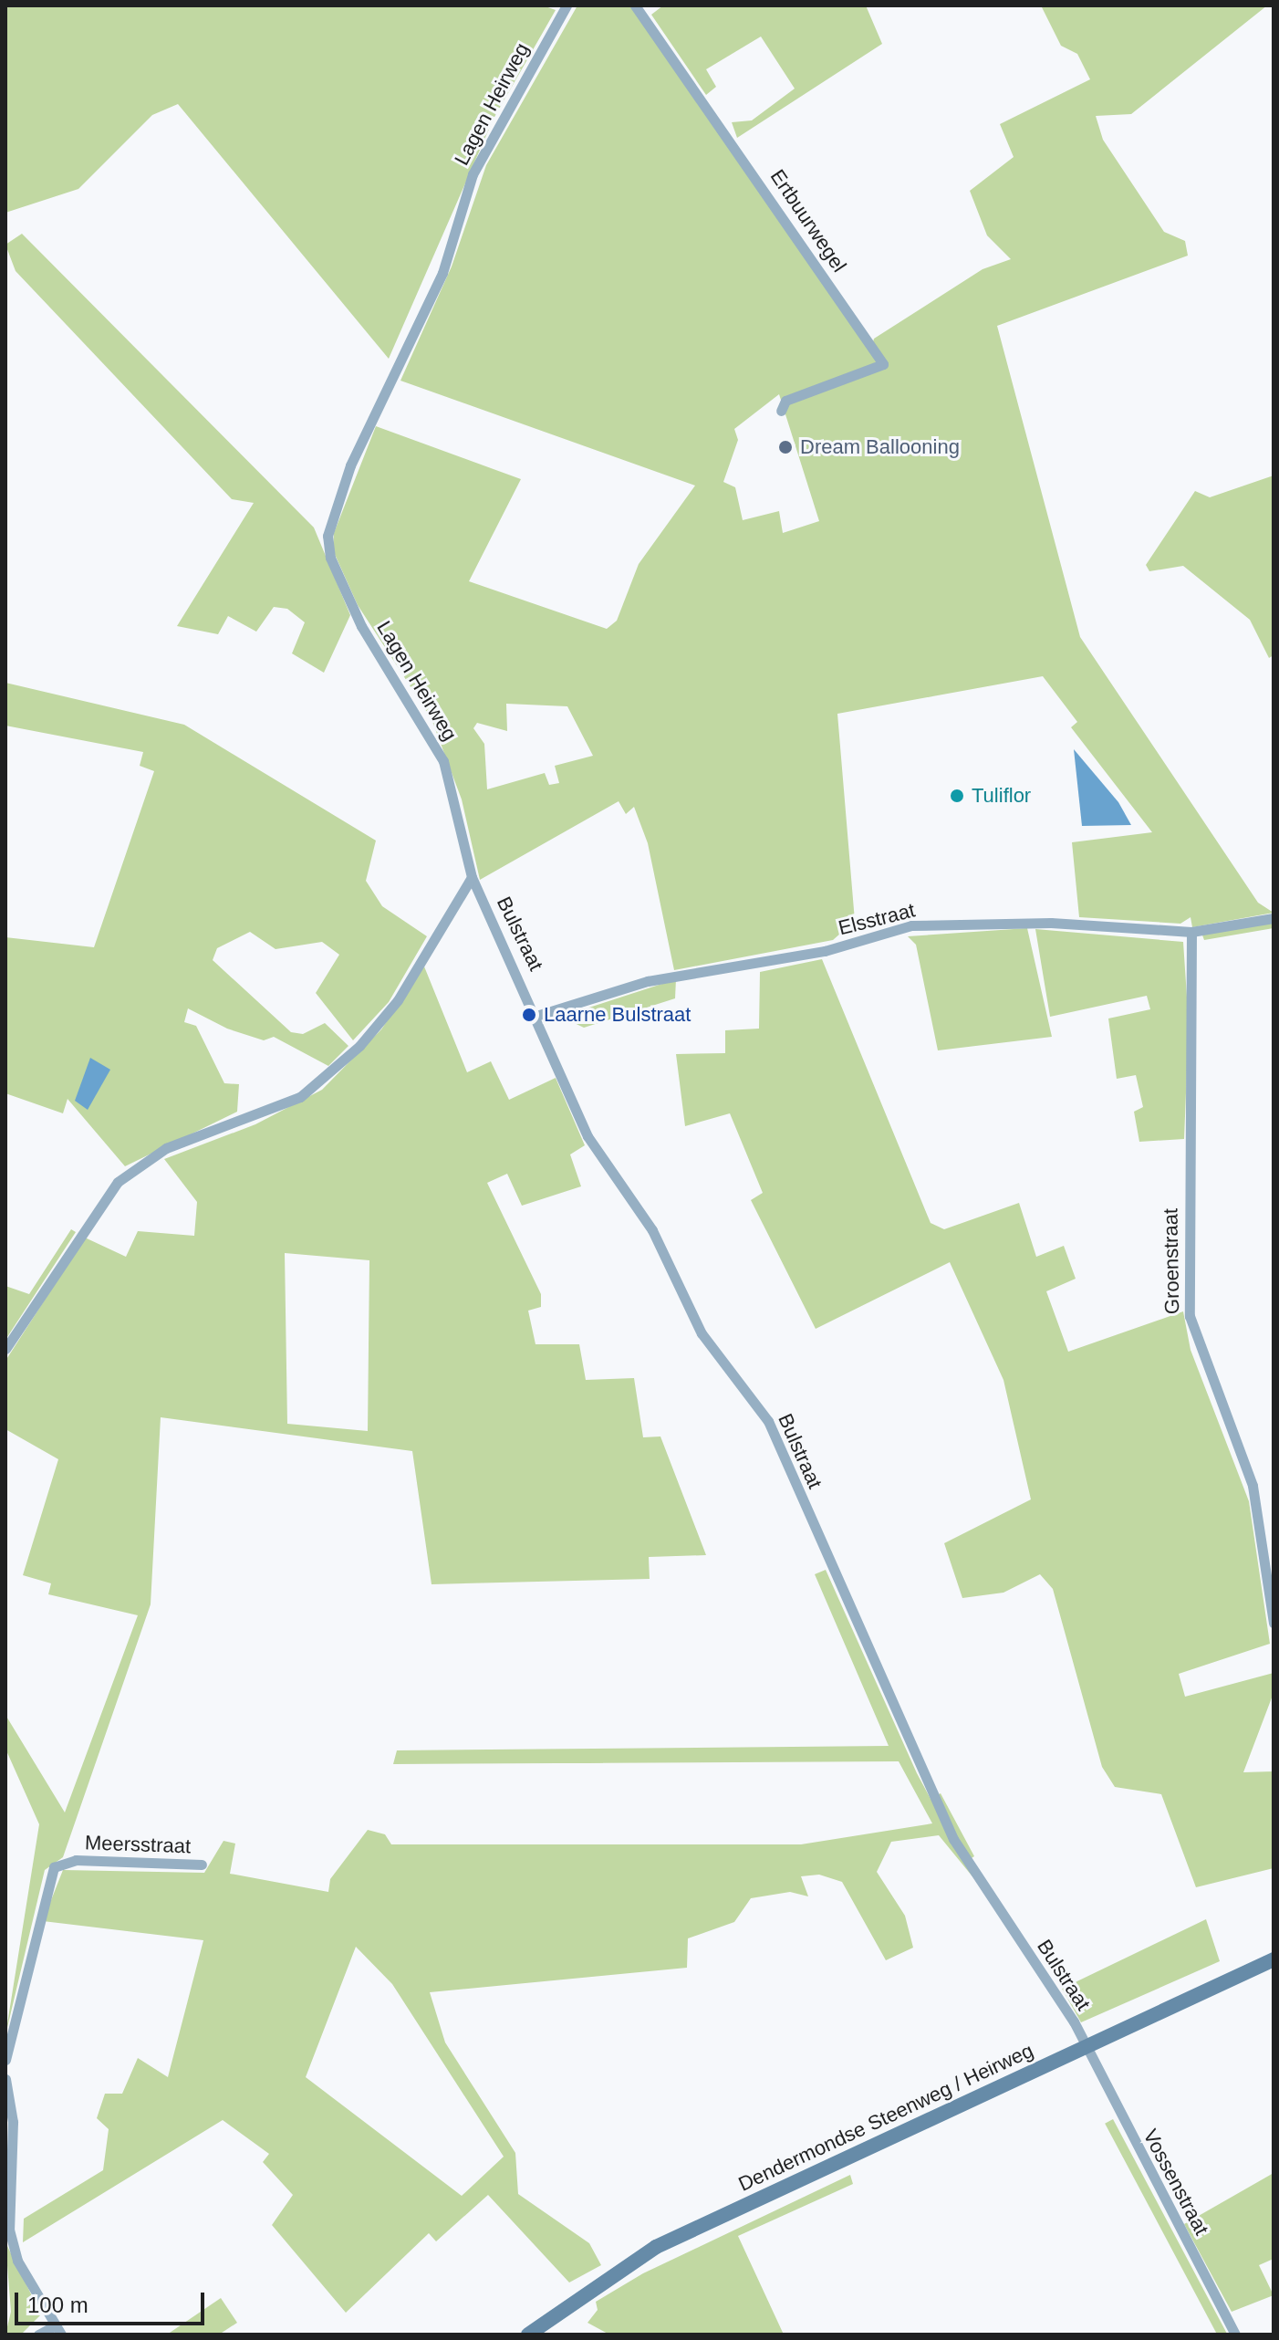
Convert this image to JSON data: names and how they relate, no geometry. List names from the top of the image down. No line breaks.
{"streets":{"main road":["Dendermondse Steenweg / Heirweg"],"street":["Lagen Heirweg","Ertbuurwegel","Elsstraat","Bulstraat","Groenstraat","Meersstraat","Vossenstraat"]},"crossings":[["Lagen Heirweg","Bulstraat"],["Elsstraat","Bulstraat"],["Elsstraat","Groenstraat"],["Bulstraat","Dendermondse Steenweg / Heirweg"],["Bulstraat","Vossenstraat"],["Dendermondse Steenweg / Heirweg","Vossenstraat"]],"places":["Dream Ballooning","Tuliflor","Laarne Bulstraat"],"scale_bar":"100 m"}
